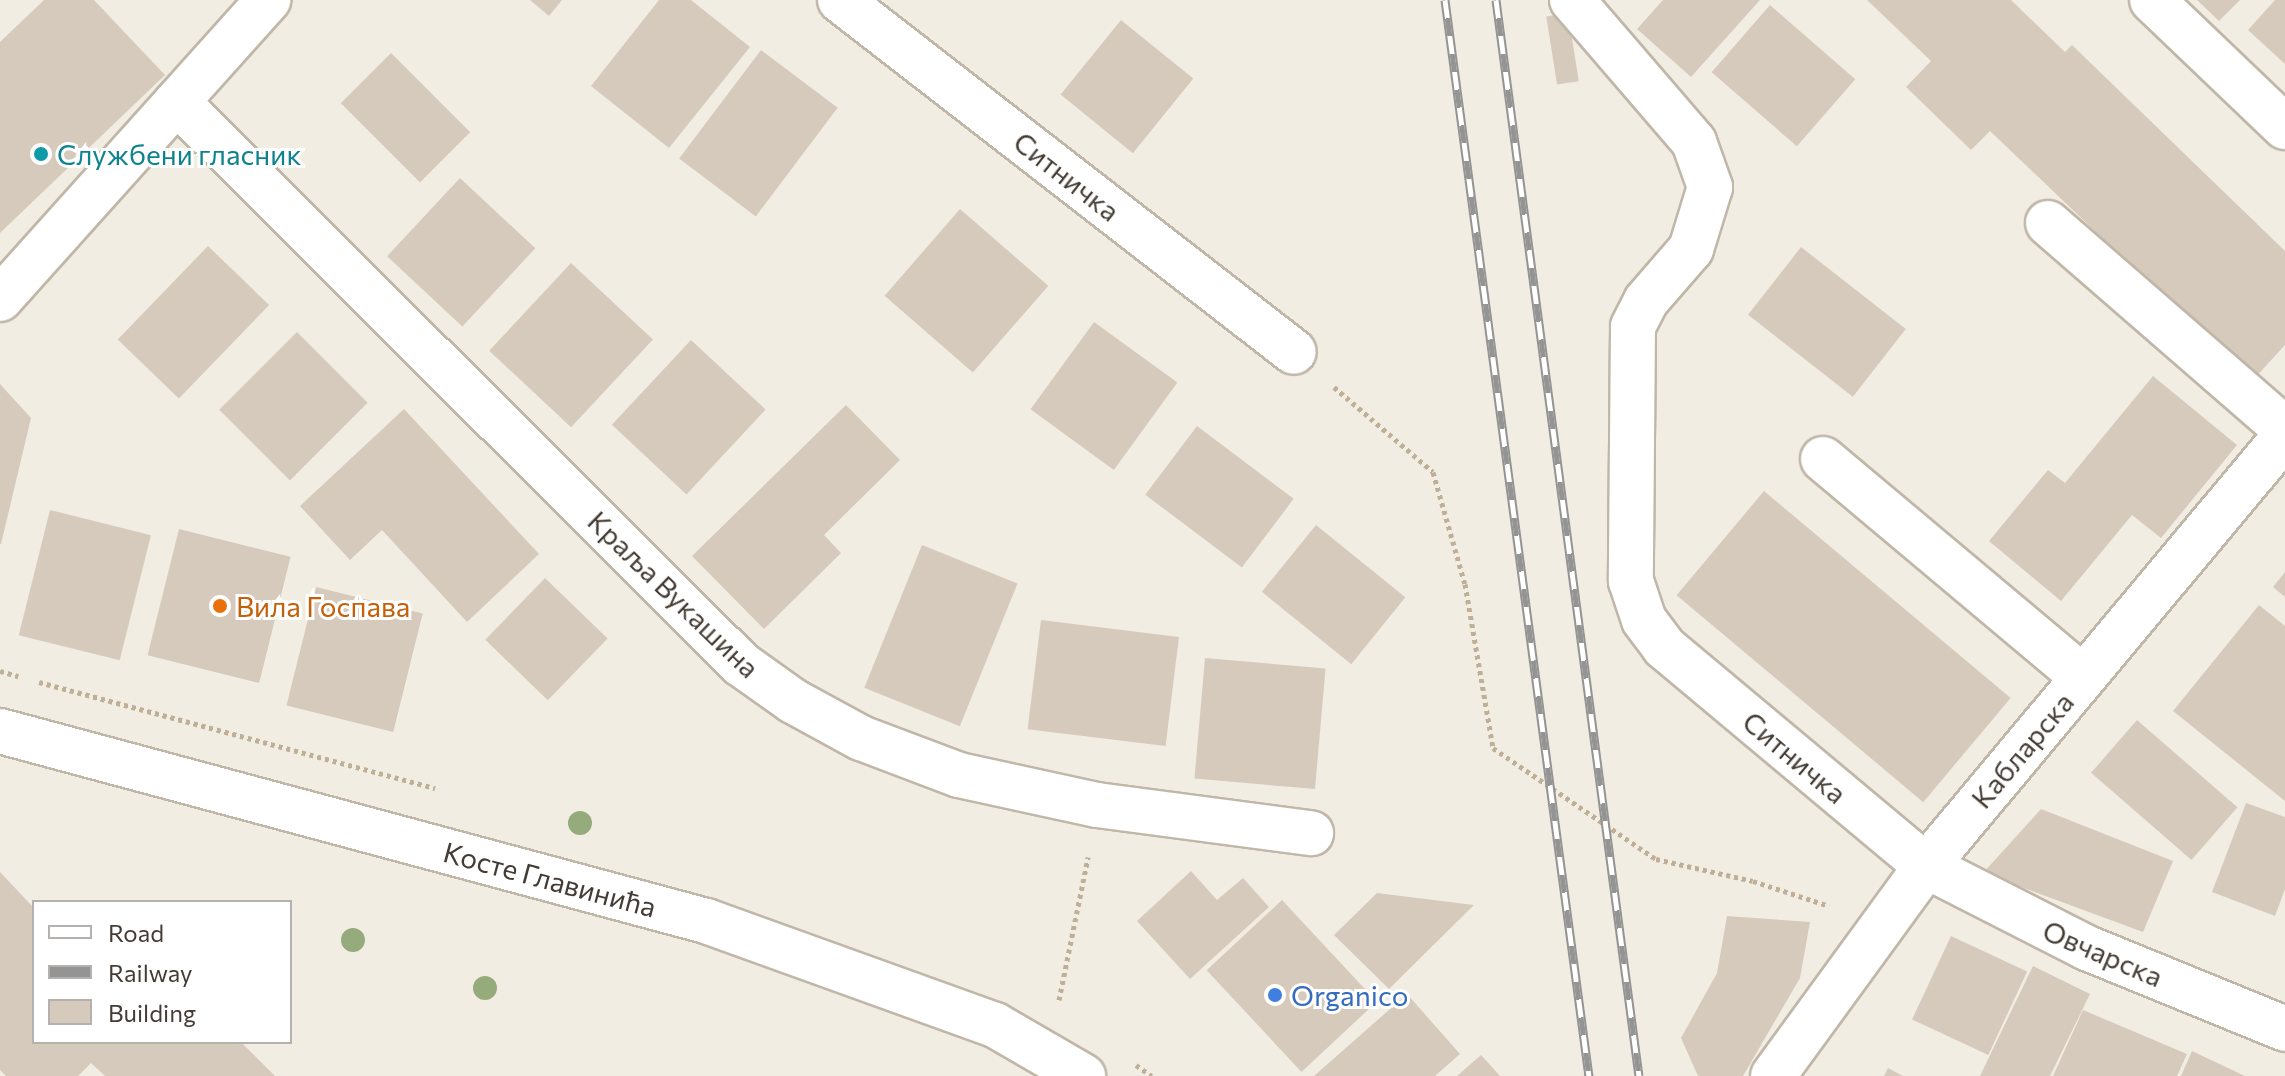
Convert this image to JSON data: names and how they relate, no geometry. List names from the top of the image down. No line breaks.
{"streets":{"street":["Ситничка","Краља Вукашина","Кабларска","Косте Главинића","Овчарска"]},"crossings":[["Ситничка","Кабларска"],["Ситничка","Овчарска"],["Кабларска","Овчарска"]],"places":["Службени гласник","Вила Госпава","Organico"],"legend":["Road","Railway","Building"]}
